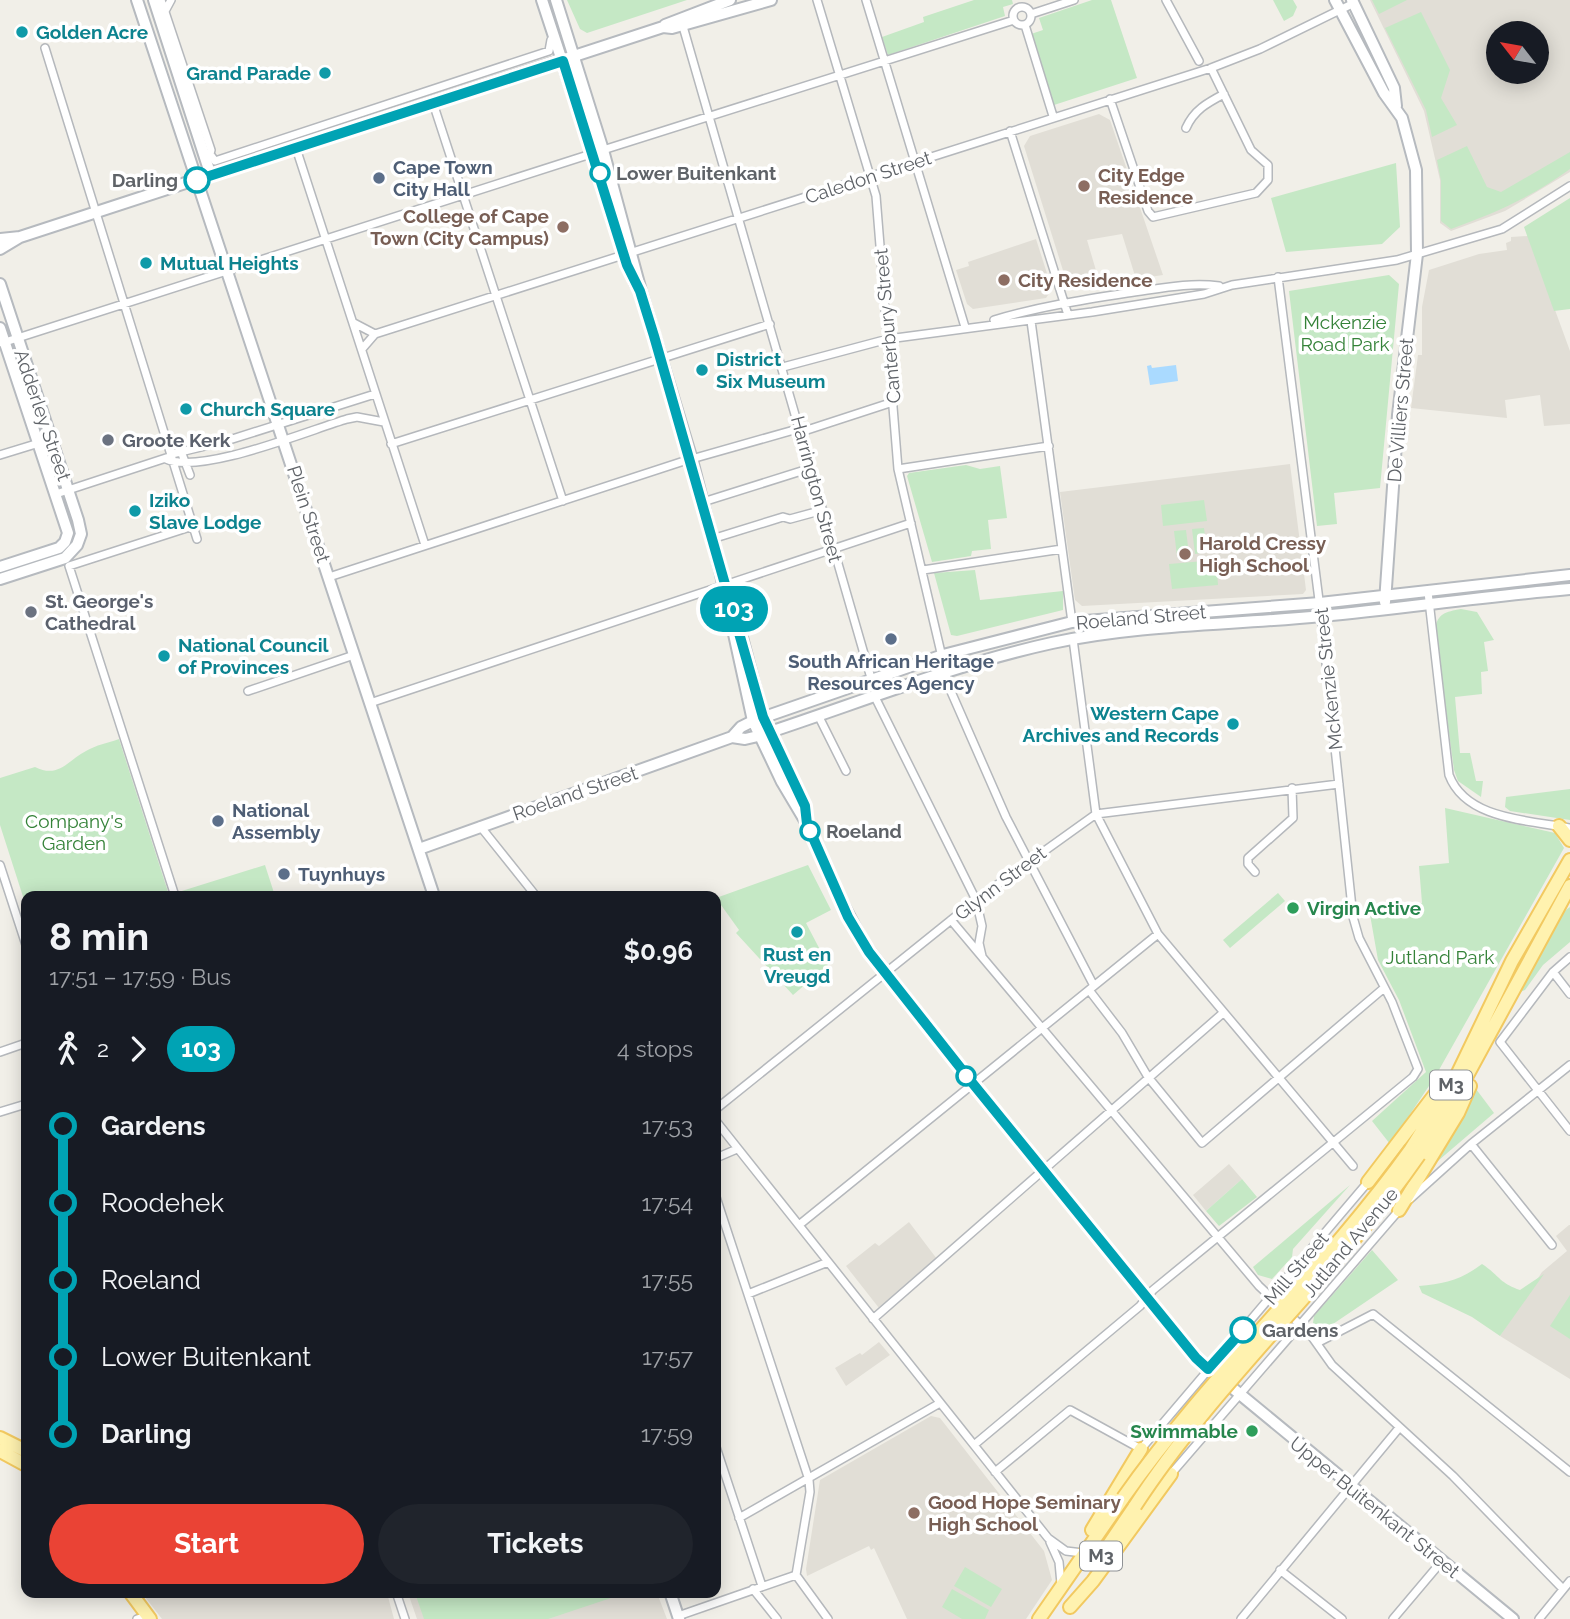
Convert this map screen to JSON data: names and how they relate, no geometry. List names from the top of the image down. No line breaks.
{"streets":{"main road":["De Villiers Street","Adderley Street","Plein Street","Roeland Street","M3","Jutland Avenue","Upper Buitenkant Street"],"street":["Caledon Street","Canterbury Street","Harrington Street","McKenzie Street","Glynn Street","Mill Street"]},"crossings":[["Caledon Street","Canterbury Street"],["Caledon Street","Harrington Street"],["Caledon Street","Upper Buitenkant Street"],["Canterbury Street","Roeland Street"],["Canterbury Street","Glynn Street"],["De Villiers Street","Roeland Street"],["Harrington Street","Roeland Street"],["Plein Street","Roeland Street"],["Roeland Street","McKenzie Street"],["Roeland Street","Upper Buitenkant Street"],["McKenzie Street","Glynn Street"],["Glynn Street","Upper Buitenkant Street"],["M3","Jutland Avenue"],["Mill Street","Upper Buitenkant Street"]],"parks":["Mckenzie Road Park","Company's Garden","Jutland Park"],"places":["Golden Acre","Grand Parade","Lower Buitenkant","Cape Town City Hall","Darling","City Edge Residence","College of Cape Town (City Campus)","Mutual Heights","City Residence","District Six Museum","Church Square","Groote Kerk","Iziko Slave Lodge","Harold Cressy High School","St. George's Cathedral","South African Heritage Resources Agency","National Council of Provinces","Western Cape Archives and Records","National Assembly","Roeland","Tuynhuys","Virgin Active","Rust en Vreugd","Gardens","Swimmable","Good Hope Seminary High School"],"lines":["bus line 103"],"north":"top left","page":{"on_map":"103","heading":["8 min","17:51 – 17:59 · Bus","$0.96"],"legs":["2","103","4 stops"],"list":[{"name":"Gardens","value":"17:53"},{"name":"Roodehek","value":"17:54"},{"name":"Roeland","value":"17:55"},{"name":"Lower Buitenkant","value":"17:57"},{"name":"Darling","value":"17:59"}],"buttons":["Start","Tickets"]}}
